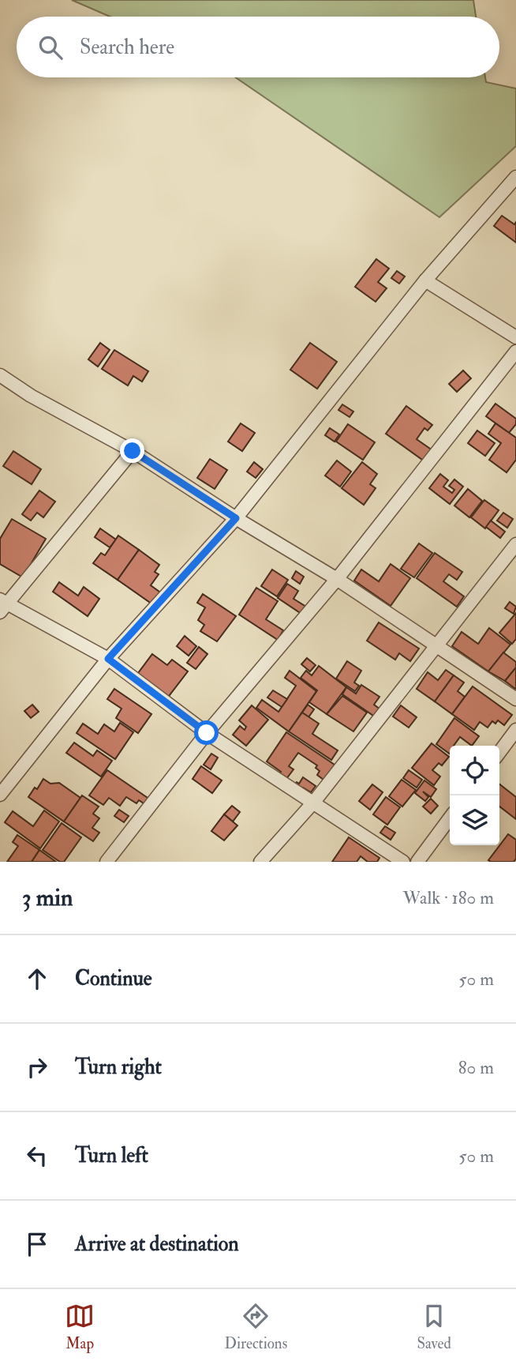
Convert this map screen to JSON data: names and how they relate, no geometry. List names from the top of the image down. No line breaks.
{"page":{"search":"Search here","heading":["3 min","Walk · 180 m"],"list":[["Continue","50 m"],["Turn right","80 m"],["Turn left","50 m"],"Arrive at destination"],"nav":["Map","Directions","Saved"]}}
